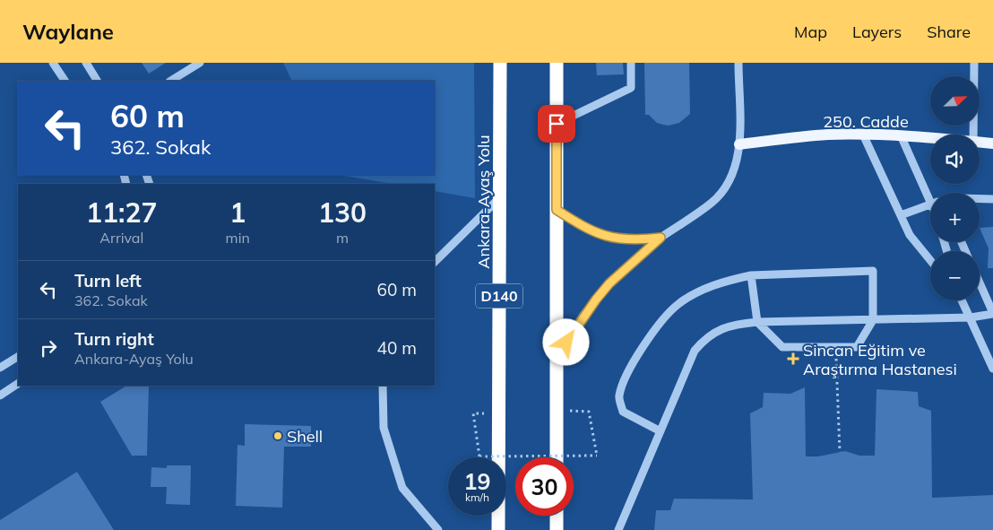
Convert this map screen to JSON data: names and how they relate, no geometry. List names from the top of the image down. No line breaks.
{"streets":{"highway":["Ankara-Ayaş Yolu","D140"],"main road":["250. Cadde"]},"places":{"health":["Sincan Eğitim ve Araştırma Hastanesi"],"other":["Shell"]},"north":"top right","page":{"header":"Waylane","nav":["Map","Layers","Share"],"map_buttons":["+","−"],"turn":["60 m","362. Sokak"],"eta":["11:27","Arrival","1","min","130","m"],"list":[{"name":"Turn left","note":"362. Sokak","value":"60 m"},{"name":"Turn right","note":"Ankara-Ayaş Yolu","value":"40 m"}],"speed":"19 km/h","limit":"30"}}
